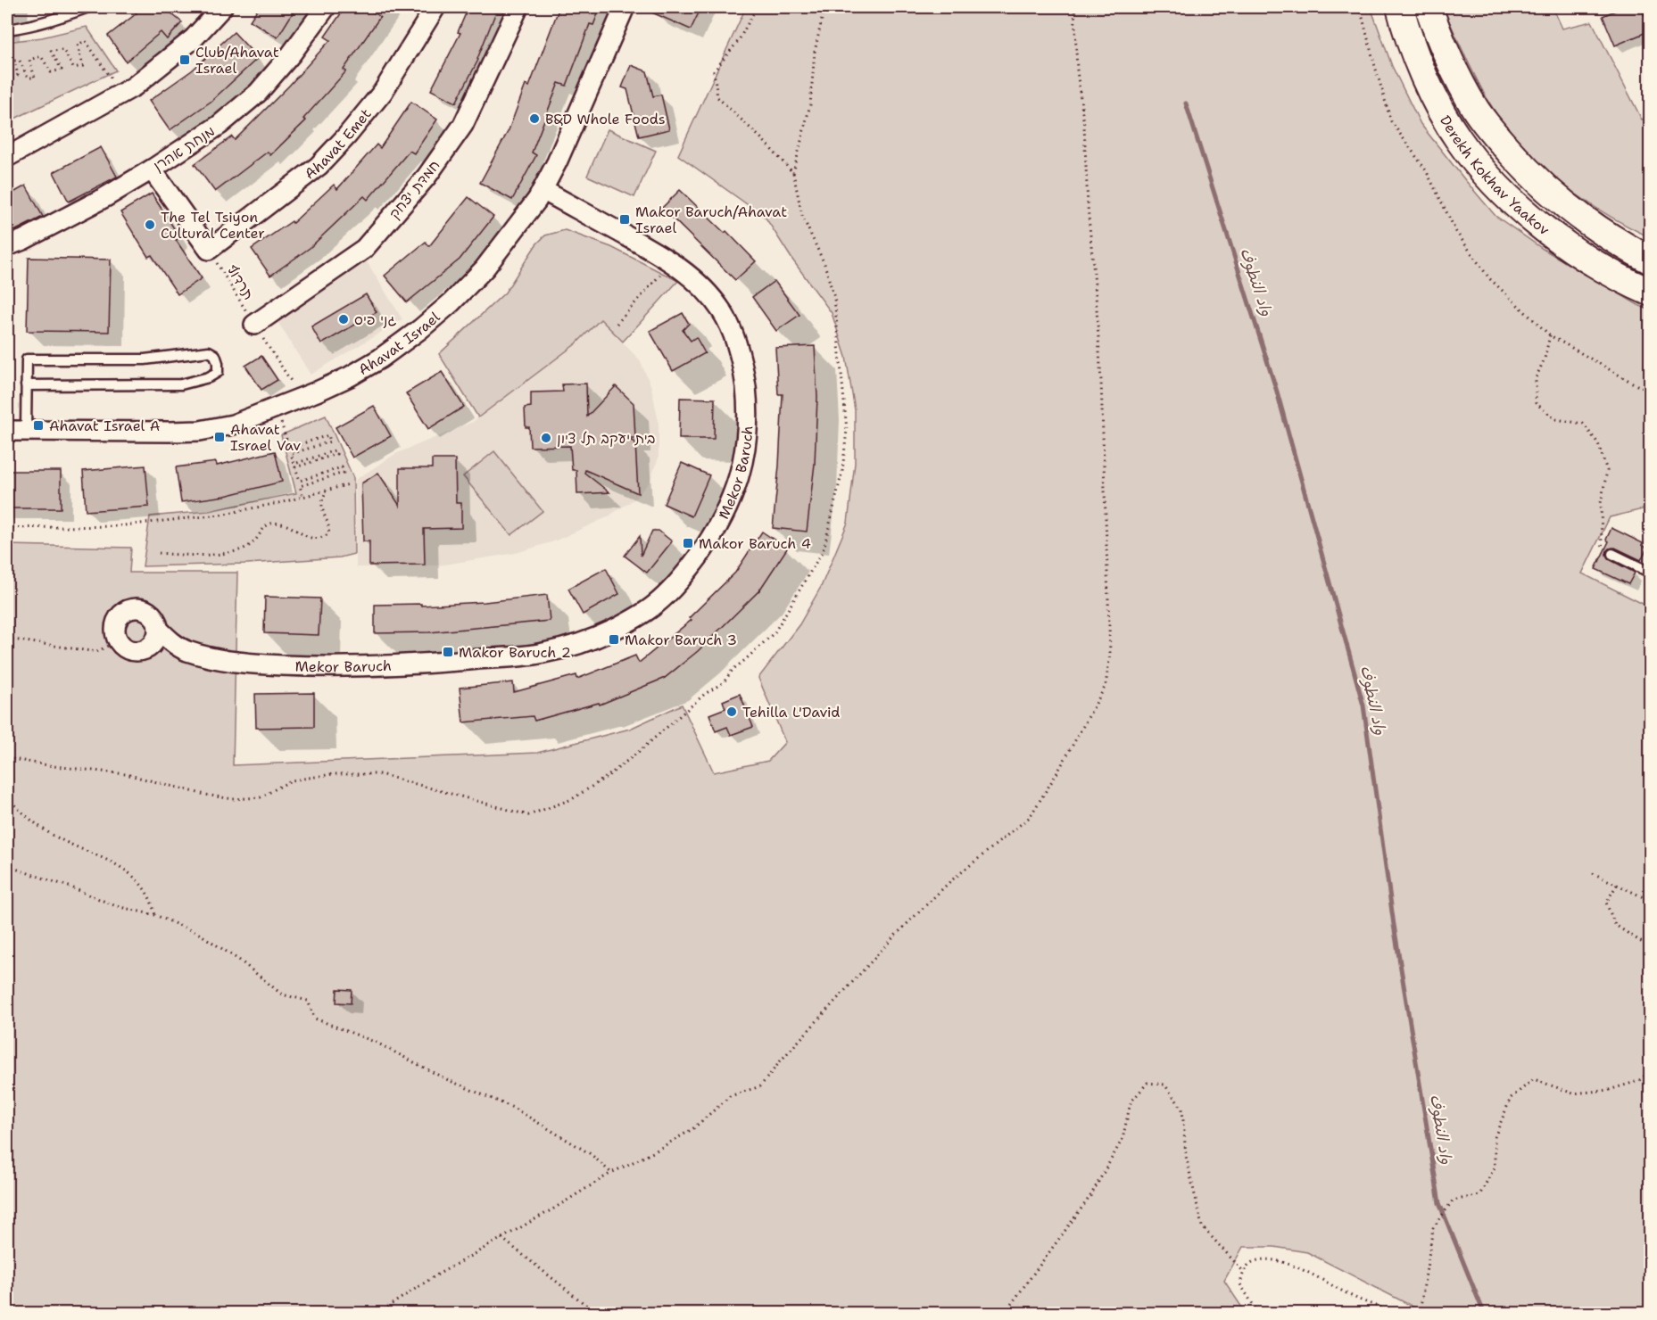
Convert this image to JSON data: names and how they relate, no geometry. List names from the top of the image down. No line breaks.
{"streets":{"street":["Ahavat Emet","מנחת אהרן","Derekh Kokhav Yaakov","חמדת יצחק","Ahavat Israel","Mekor Baruch"],"path":["תרדוף"]},"crossings":[["Ahavat Emet","תרדוף"],["חמדת יצחק","תרדוף"],["תרדוף","Ahavat Israel"],["Ahavat Israel","Mekor Baruch"]],"water":["واد النطوف"],"places":{"transit":["Club/Ahavat Israel","Makor Baruch/Ahavat Israel","Ahavat Israel A","Ahavat Israel Vav","Makor Baruch 4","Makor Baruch 3","Makor Baruch 2"],"other":["B&D Whole Foods","The Tel Tsiyon Cultural Center","גני פיס","בית יעקב תל ציון","Tehilla L'David"]}}
